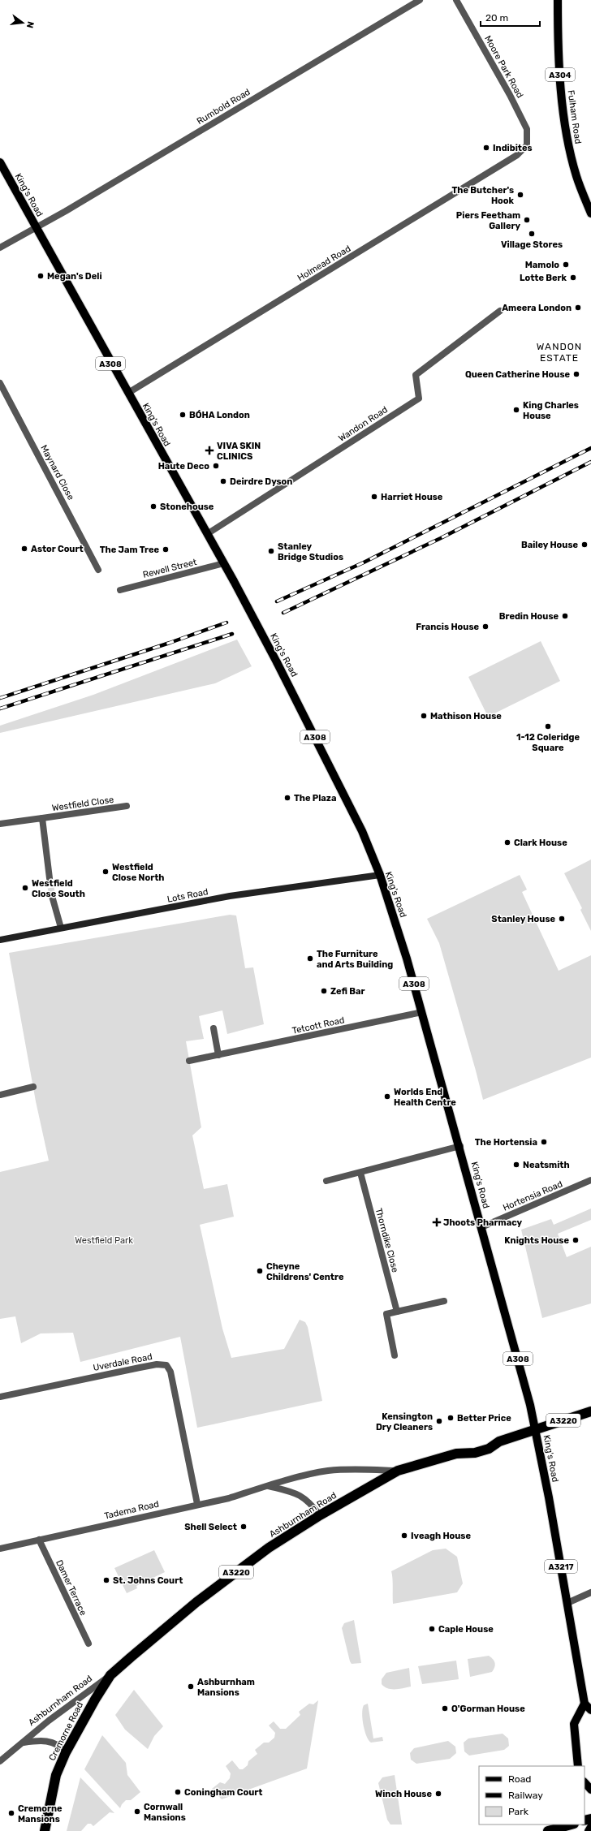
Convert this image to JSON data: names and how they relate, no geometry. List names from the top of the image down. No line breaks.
{"streets":{"highway":["A3220","Ashburnham Road","Cremorne Road"],"main road":["A304","Fulham Road","King's Road","A308","A3217"],"street":["Moore Park Road","Rumbold Road","Holmead Road","Wandon Road","Maynard Close","Rewell Street","Westfield Close","Lots Road","Tetcott Road","Hortensia Road","Thorndike Close","Uverdale Road","Tadema Road","Damer Terrace"]},"crossings":[["Moore Park Road","Holmead Road"],["Rumbold Road","King's Road"],["King's Road","Holmead Road"],["King's Road","Wandon Road"],["King's Road","Rewell Street"],["King's Road","Lots Road"],["King's Road","Tetcott Road"],["King's Road","Hortensia Road"],["King's Road","A3220"],["King's Road","Ashburnham Road"],["Uverdale Road","Tadema Road"],["A3220","Ashburnham Road"],["Tadema Road","Ashburnham Road"],["Tadema Road","Damer Terrace"],["Ashburnham Road","Cremorne Road"]],"districts":["WANDON ESTATE"],"parks":["Westfield Park"],"places":{"other":["Indibites","The Butcher's Hook","Piers Feetham Gallery","Village Stores","Mamolo","Megan's Deli","Lotte Berk","Ameera London","Queen Catherine House","King Charles House","BÓHA London","Haute Deco","Deirdre Dyson","Harriet House","Stonehouse","Bailey House","Astor Court","The Jam Tree","Stanley Bridge Studios","Bredin House","Francis House","Mathison House","1-12 Coleridge Square","The Plaza","Clark House","Westfield Close North","Westfield Close South","Stanley House","The Furniture and Arts Building","Zefi Bar","Worlds End Health Centre","The Hortensia","Neatsmith","Knights House","Cheyne Childrens' Centre","Better Price","Kensington Dry Cleaners","Shell Select","Iveagh House","St. Johns Court","Caple House","Ashburnham Mansions","O'Gorman House","Coningham Court","Winch House","Cornwall Mansions","Cremorne Mansions"],"health":["VIVA SKIN CLINICS","Jhoots Pharmacy"]},"legend":["Road","Railway","Park"],"scale_bar":"20 m","north":"right"}
